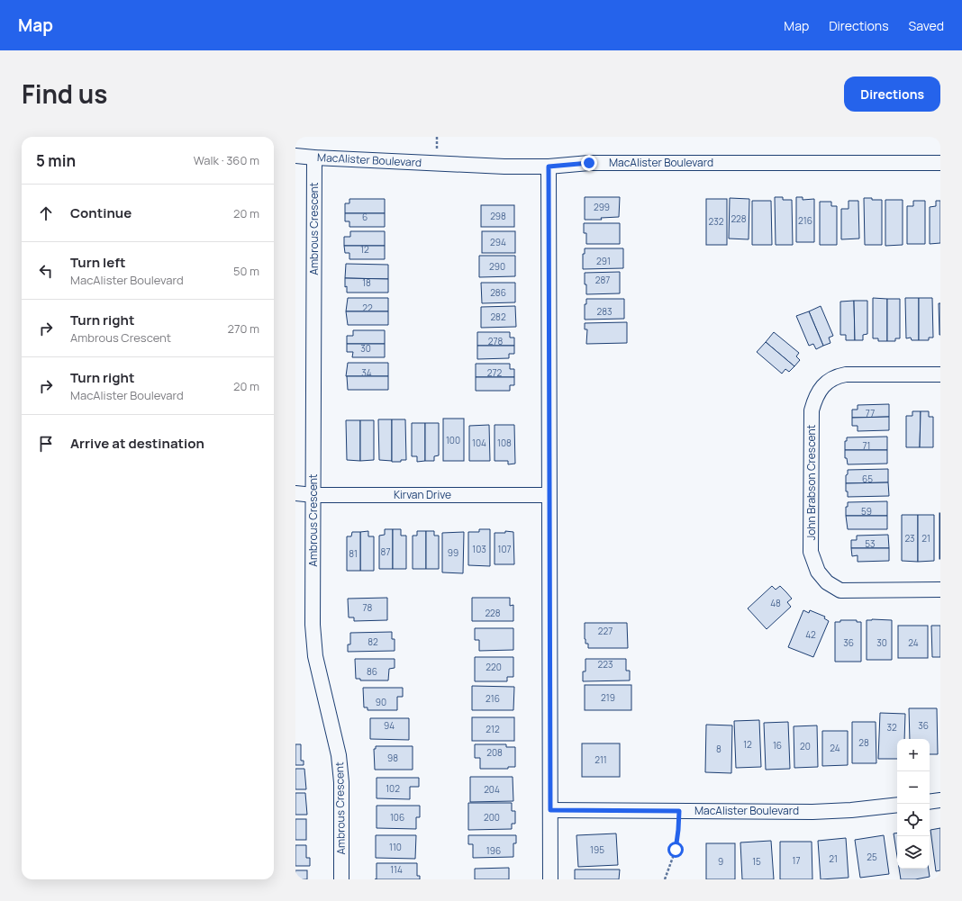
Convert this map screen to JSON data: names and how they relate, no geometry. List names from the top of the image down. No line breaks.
{"streets":{"street":["MacAlister Boulevard","Ambrous Crescent","John Brabson Crescent","Kirvan Drive"]},"crossings":[["MacAlister Boulevard","Ambrous Crescent"],["Ambrous Crescent","Kirvan Drive"]],"house_numbers":["299","298","6","228","216","232","294","12","291","290","287","18","286","22","283","282","278","30","34","272","77","100","104","108","71","65","59","23","21","53","103","107","87","99","81","48","78","228","227","42","82","36","30","24","223","220","86","219","216","90","94","36","32","212","28","12","16","20","24","8","208","98","211","102","204","106","200","110","195","196","25","21","17","9","15","114"],"page":{"header":"Map","nav":["Map","Directions","Saved"],"title":"Find us","buttons":"Directions","heading":["5 min","Walk · 360 m"],"list":[["Continue","20 m"],["Turn left","MacAlister Boulevard","50 m"],["Turn right","Ambrous Crescent","270 m"],["Turn right","MacAlister Boulevard","20 m"],"Arrive at destination"],"map_buttons":["+","−"]}}
